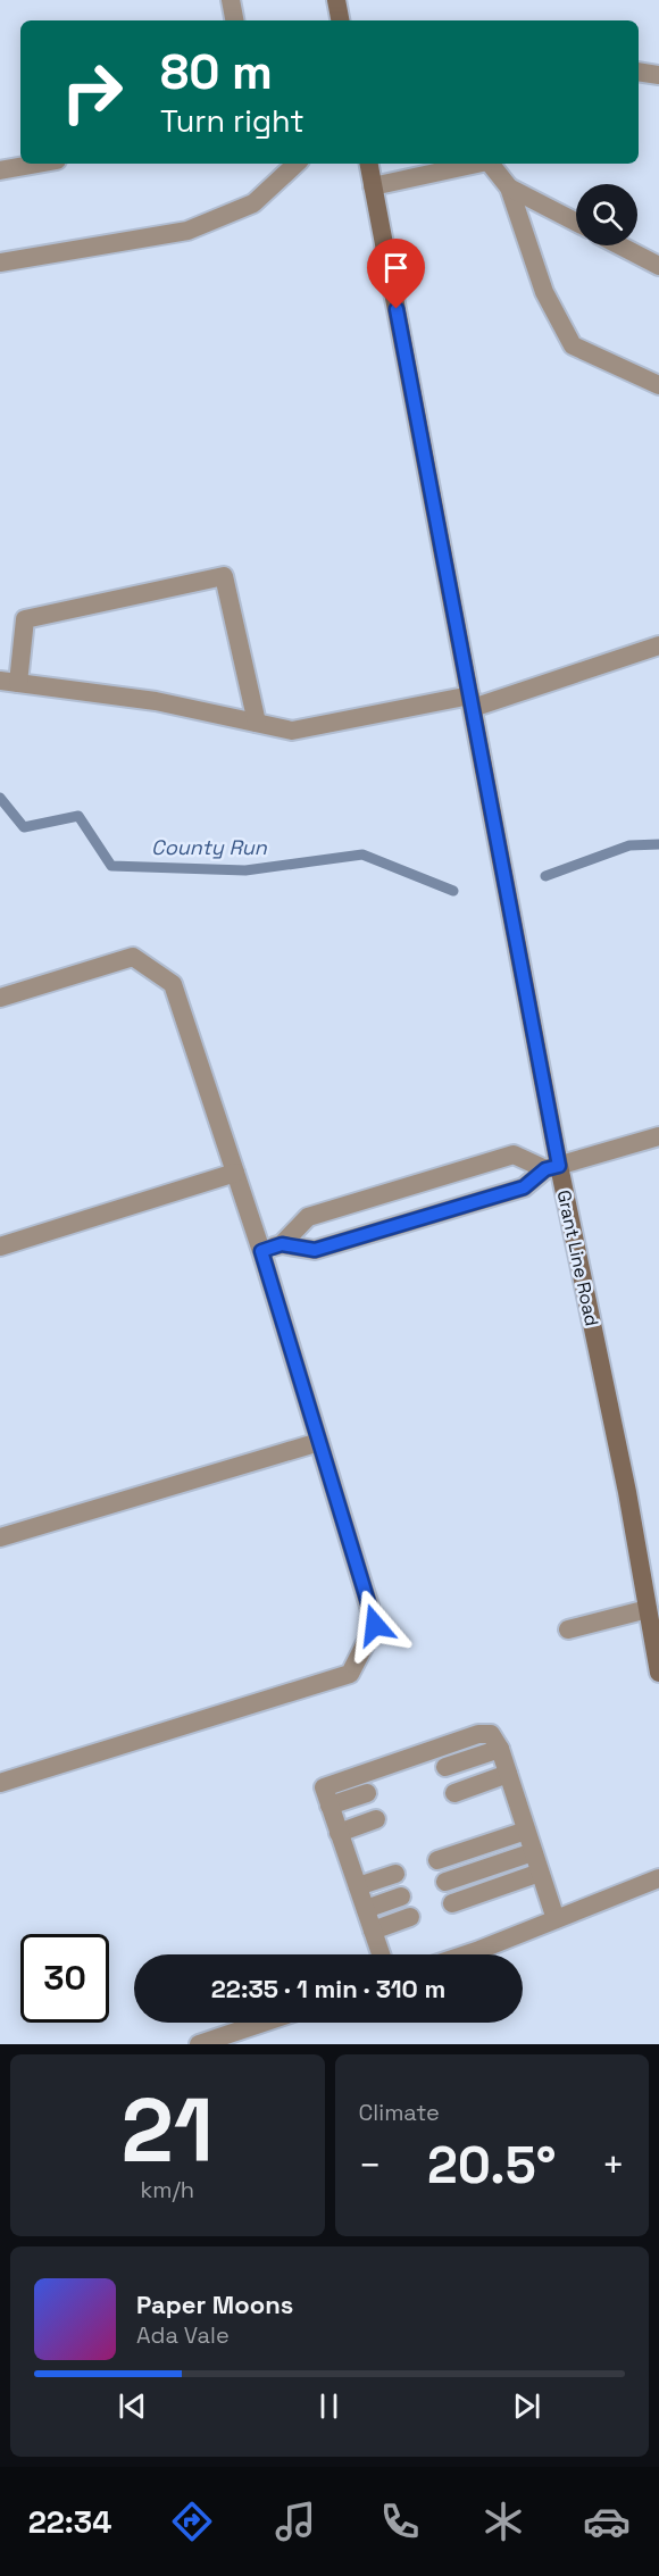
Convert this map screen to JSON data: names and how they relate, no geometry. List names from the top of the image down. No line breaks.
{"streets":{"main road":["Grant Line Road"]},"water":["County Run"],"page":{"turn":["80 m","Turn right"],"limit":"30","trip":"22:35 · 1 min · 310 m","tile":[["21","km/h"],"Climate"],"heat":["−","20.5°","+"],"song":["Paper Moons","Ada Vale"],"tabs":"22:34"}}
